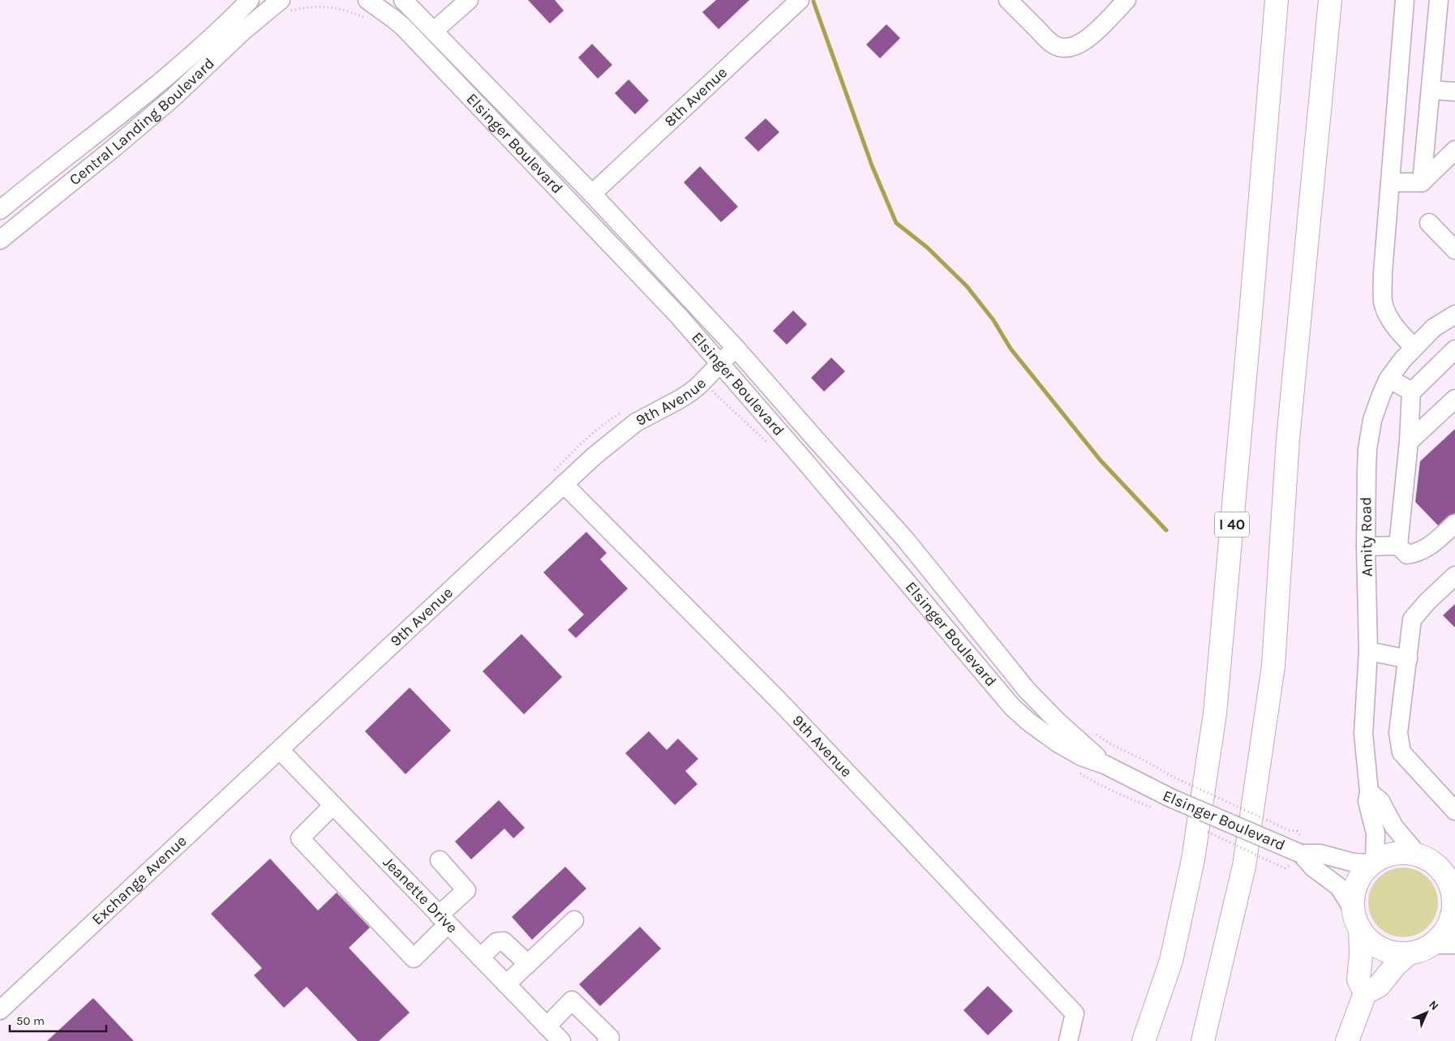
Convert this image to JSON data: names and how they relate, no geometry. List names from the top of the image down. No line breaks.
{"streets":{"main road":["I 40"],"street":["8th Avenue","Central Landing Boulevard","Elsinger Boulevard","9th Avenue","Amity Road","Exchange Avenue","Jeanette Drive"]},"crossings":[["8th Avenue","Elsinger Boulevard"],["Elsinger Boulevard","9th Avenue"],["Elsinger Boulevard","Amity Road"],["9th Avenue","Exchange Avenue"],["9th Avenue","Jeanette Drive"],["Exchange Avenue","Jeanette Drive"]],"scale_bar":"50 m","north":"top right"}
